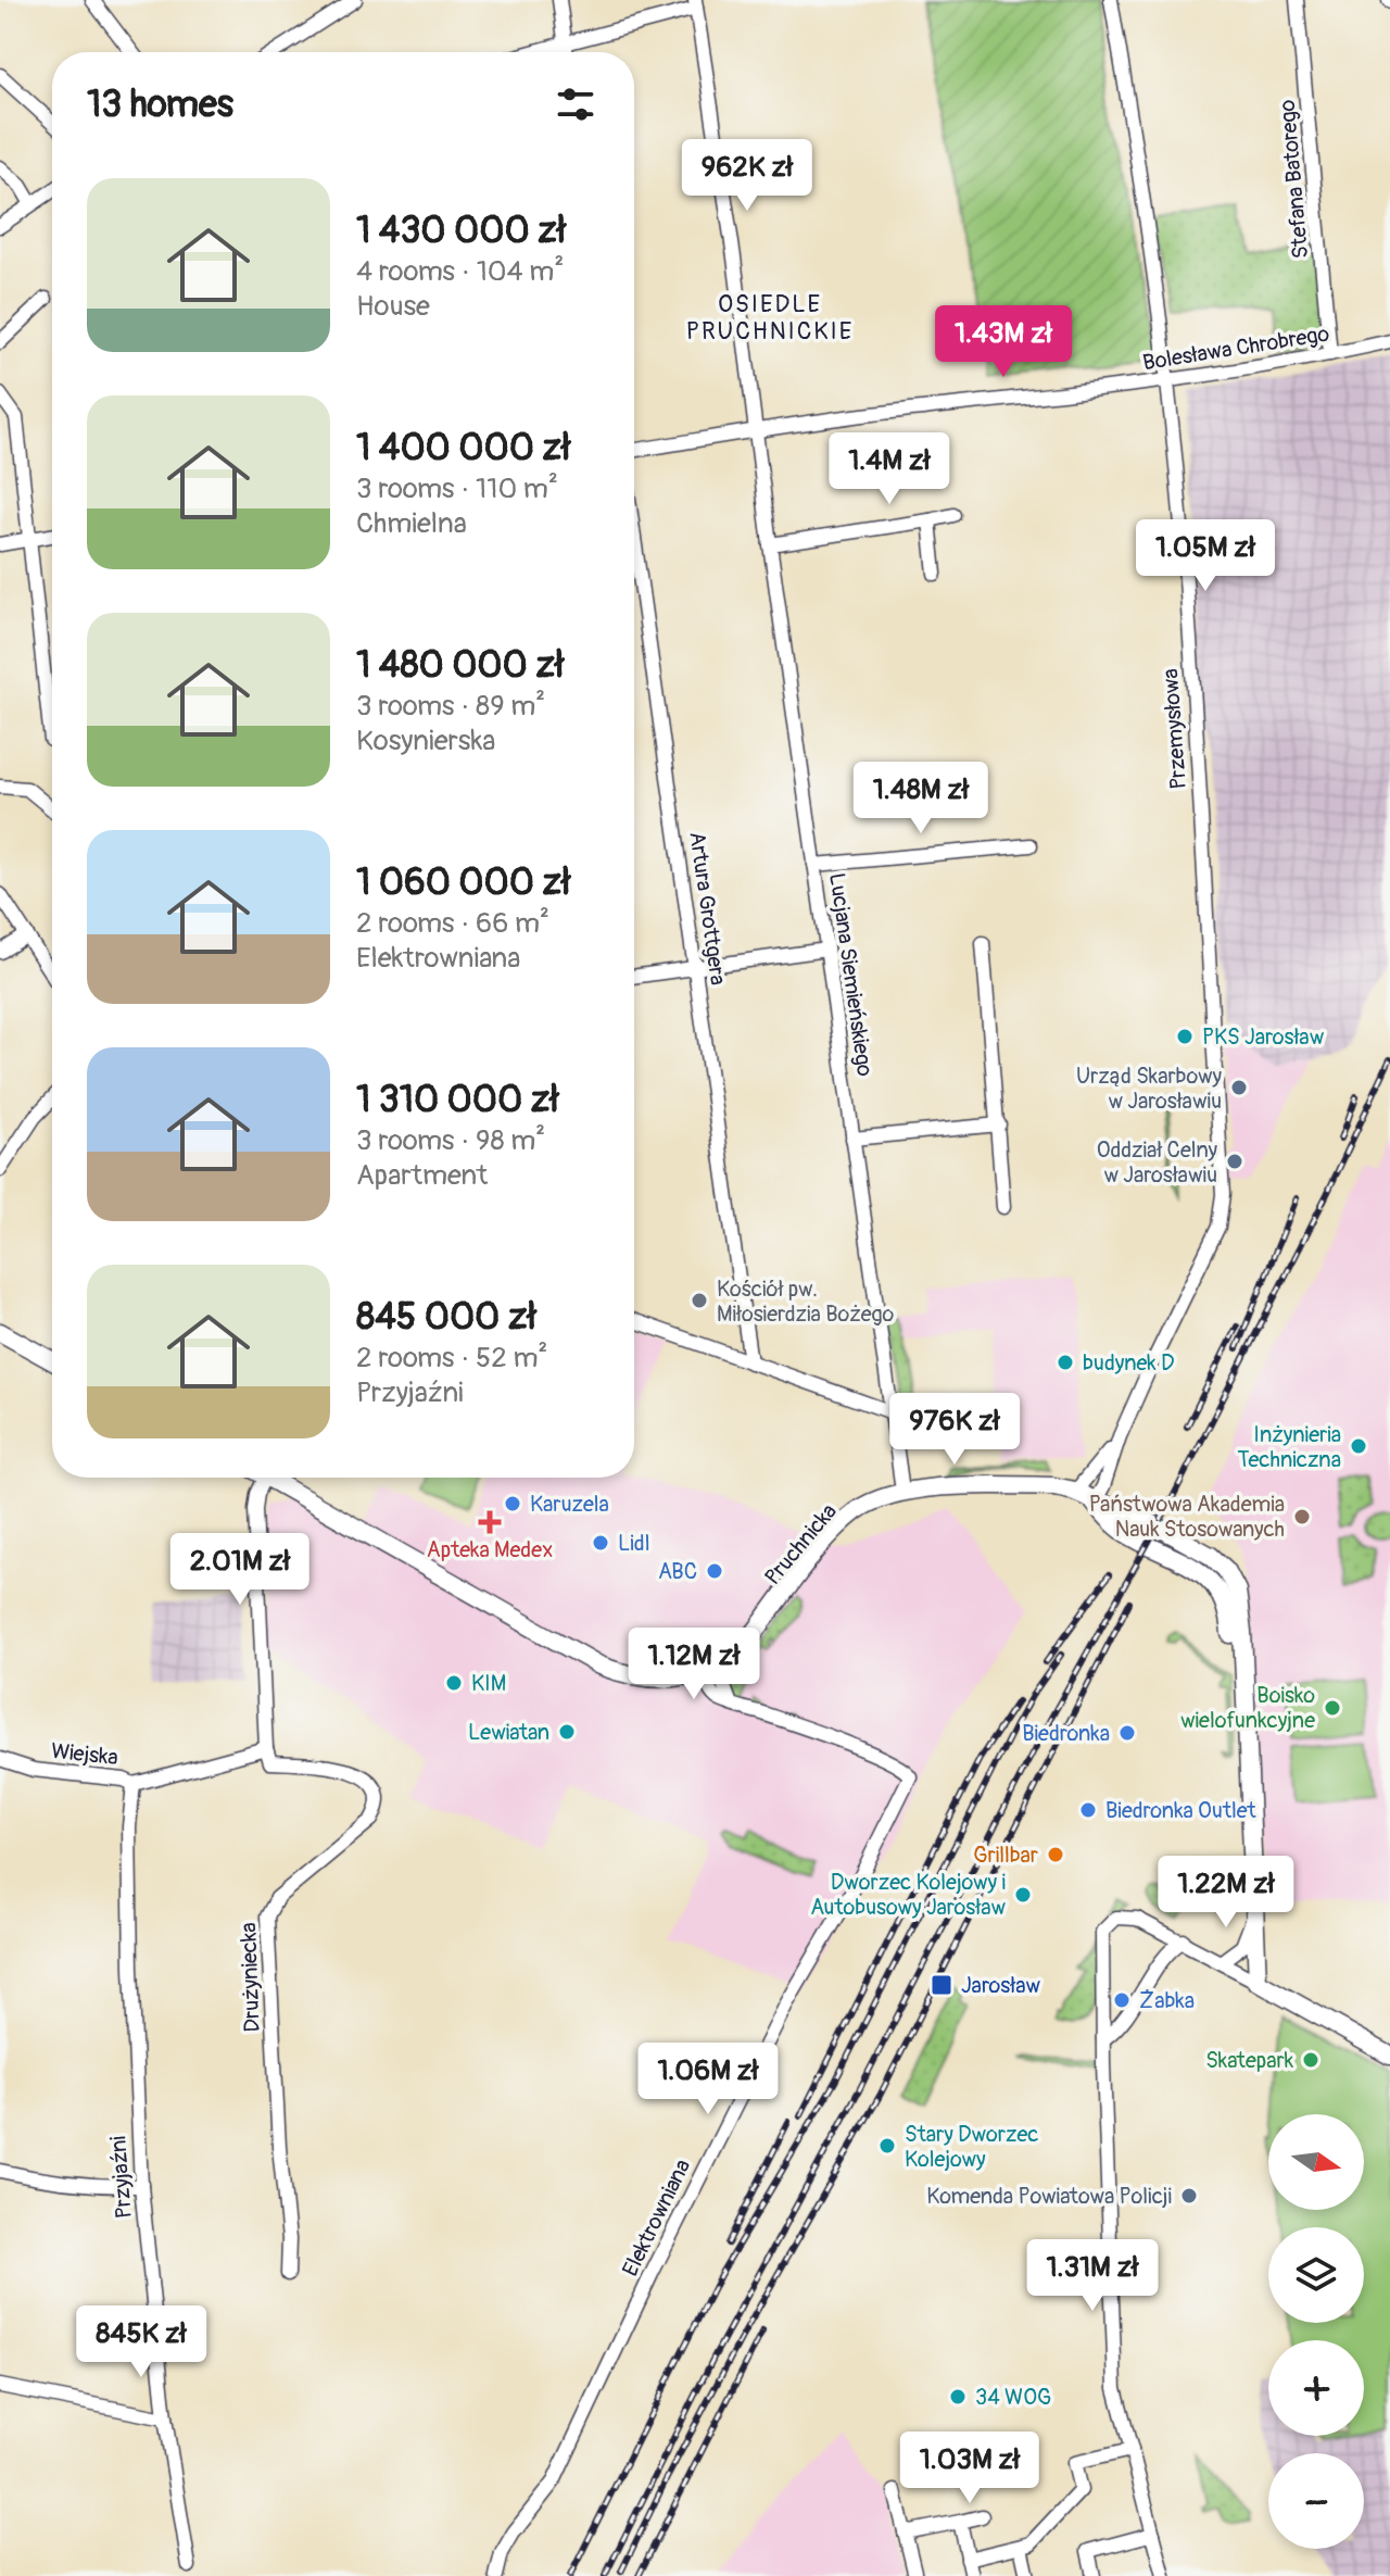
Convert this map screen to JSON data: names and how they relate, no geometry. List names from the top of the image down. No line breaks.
{"streets":{"main road":["Pruchnicka"],"street":["Stefana Batorego","Bolesława Chrobrego","Przemysłowa","Artura Grottgera","Lucjana Siemieńskiego","Wiejska","Drużyniecka","Przyjaźni","Elektrowniana"]},"crossings":[["Stefana Batorego","Bolesława Chrobrego"],["Bolesława Chrobrego","Przemysłowa"],["Bolesława Chrobrego","Lucjana Siemieńskiego"],["Lucjana Siemieńskiego","Pruchnicka"],["Pruchnicka","Elektrowniana"],["Wiejska","Drużyniecka"],["Wiejska","Przyjaźni"]],"districts":["OSIEDLE PRUCHNICKIE"],"places":{"other":["PKS Jarosław","Urząd Skarbowy w Jarosławiu","Oddział Celny w Jarosławiu","Kościół pw. Miłosierdzia Bożego","budynek D","Inżynieria Techniczna","Karuzela","Państwowa Akademia Nauk Stosowanych","Lidl","ABC","KIM","Boisko wielofunkcyjne","Lewiatan","Biedronka","Biedronka Outlet","Grillbar","Dworzec Kolejowy i Autobusowy Jarosław","Żabka","Skatepark","Stary Dworzec Kolejowy","Komenda Powiatowa Policji","34 WOG"],"health":["Apteka Medex"],"transit":["Jarosław"]},"north":"right","page":{"heading":"13 homes","price":["962K zł","1.43M zł","1.4M zł","1.05M zł","1.48M zł","976K zł","2.01M zł","1.12M zł","1.22M zł","1.06M zł","1.31M zł","845K zł","1.03M zł"],"list":[{"name":"1 430 000 zł","note":"4 rooms · 104 m² · House"},{"name":"1 400 000 zł","note":"3 rooms · 110 m² · Chmielna"},{"name":"1 480 000 zł","note":"3 rooms · 89 m² · Kosynierska"},{"name":"1 060 000 zł","note":"2 rooms · 66 m² · Elektrowniana"},{"name":"1 310 000 zł","note":"3 rooms · 98 m² · Apartment"},{"name":"845 000 zł","note":"2 rooms · 52 m² · Przyjaźni"}],"map_buttons":["+","−"]}}
